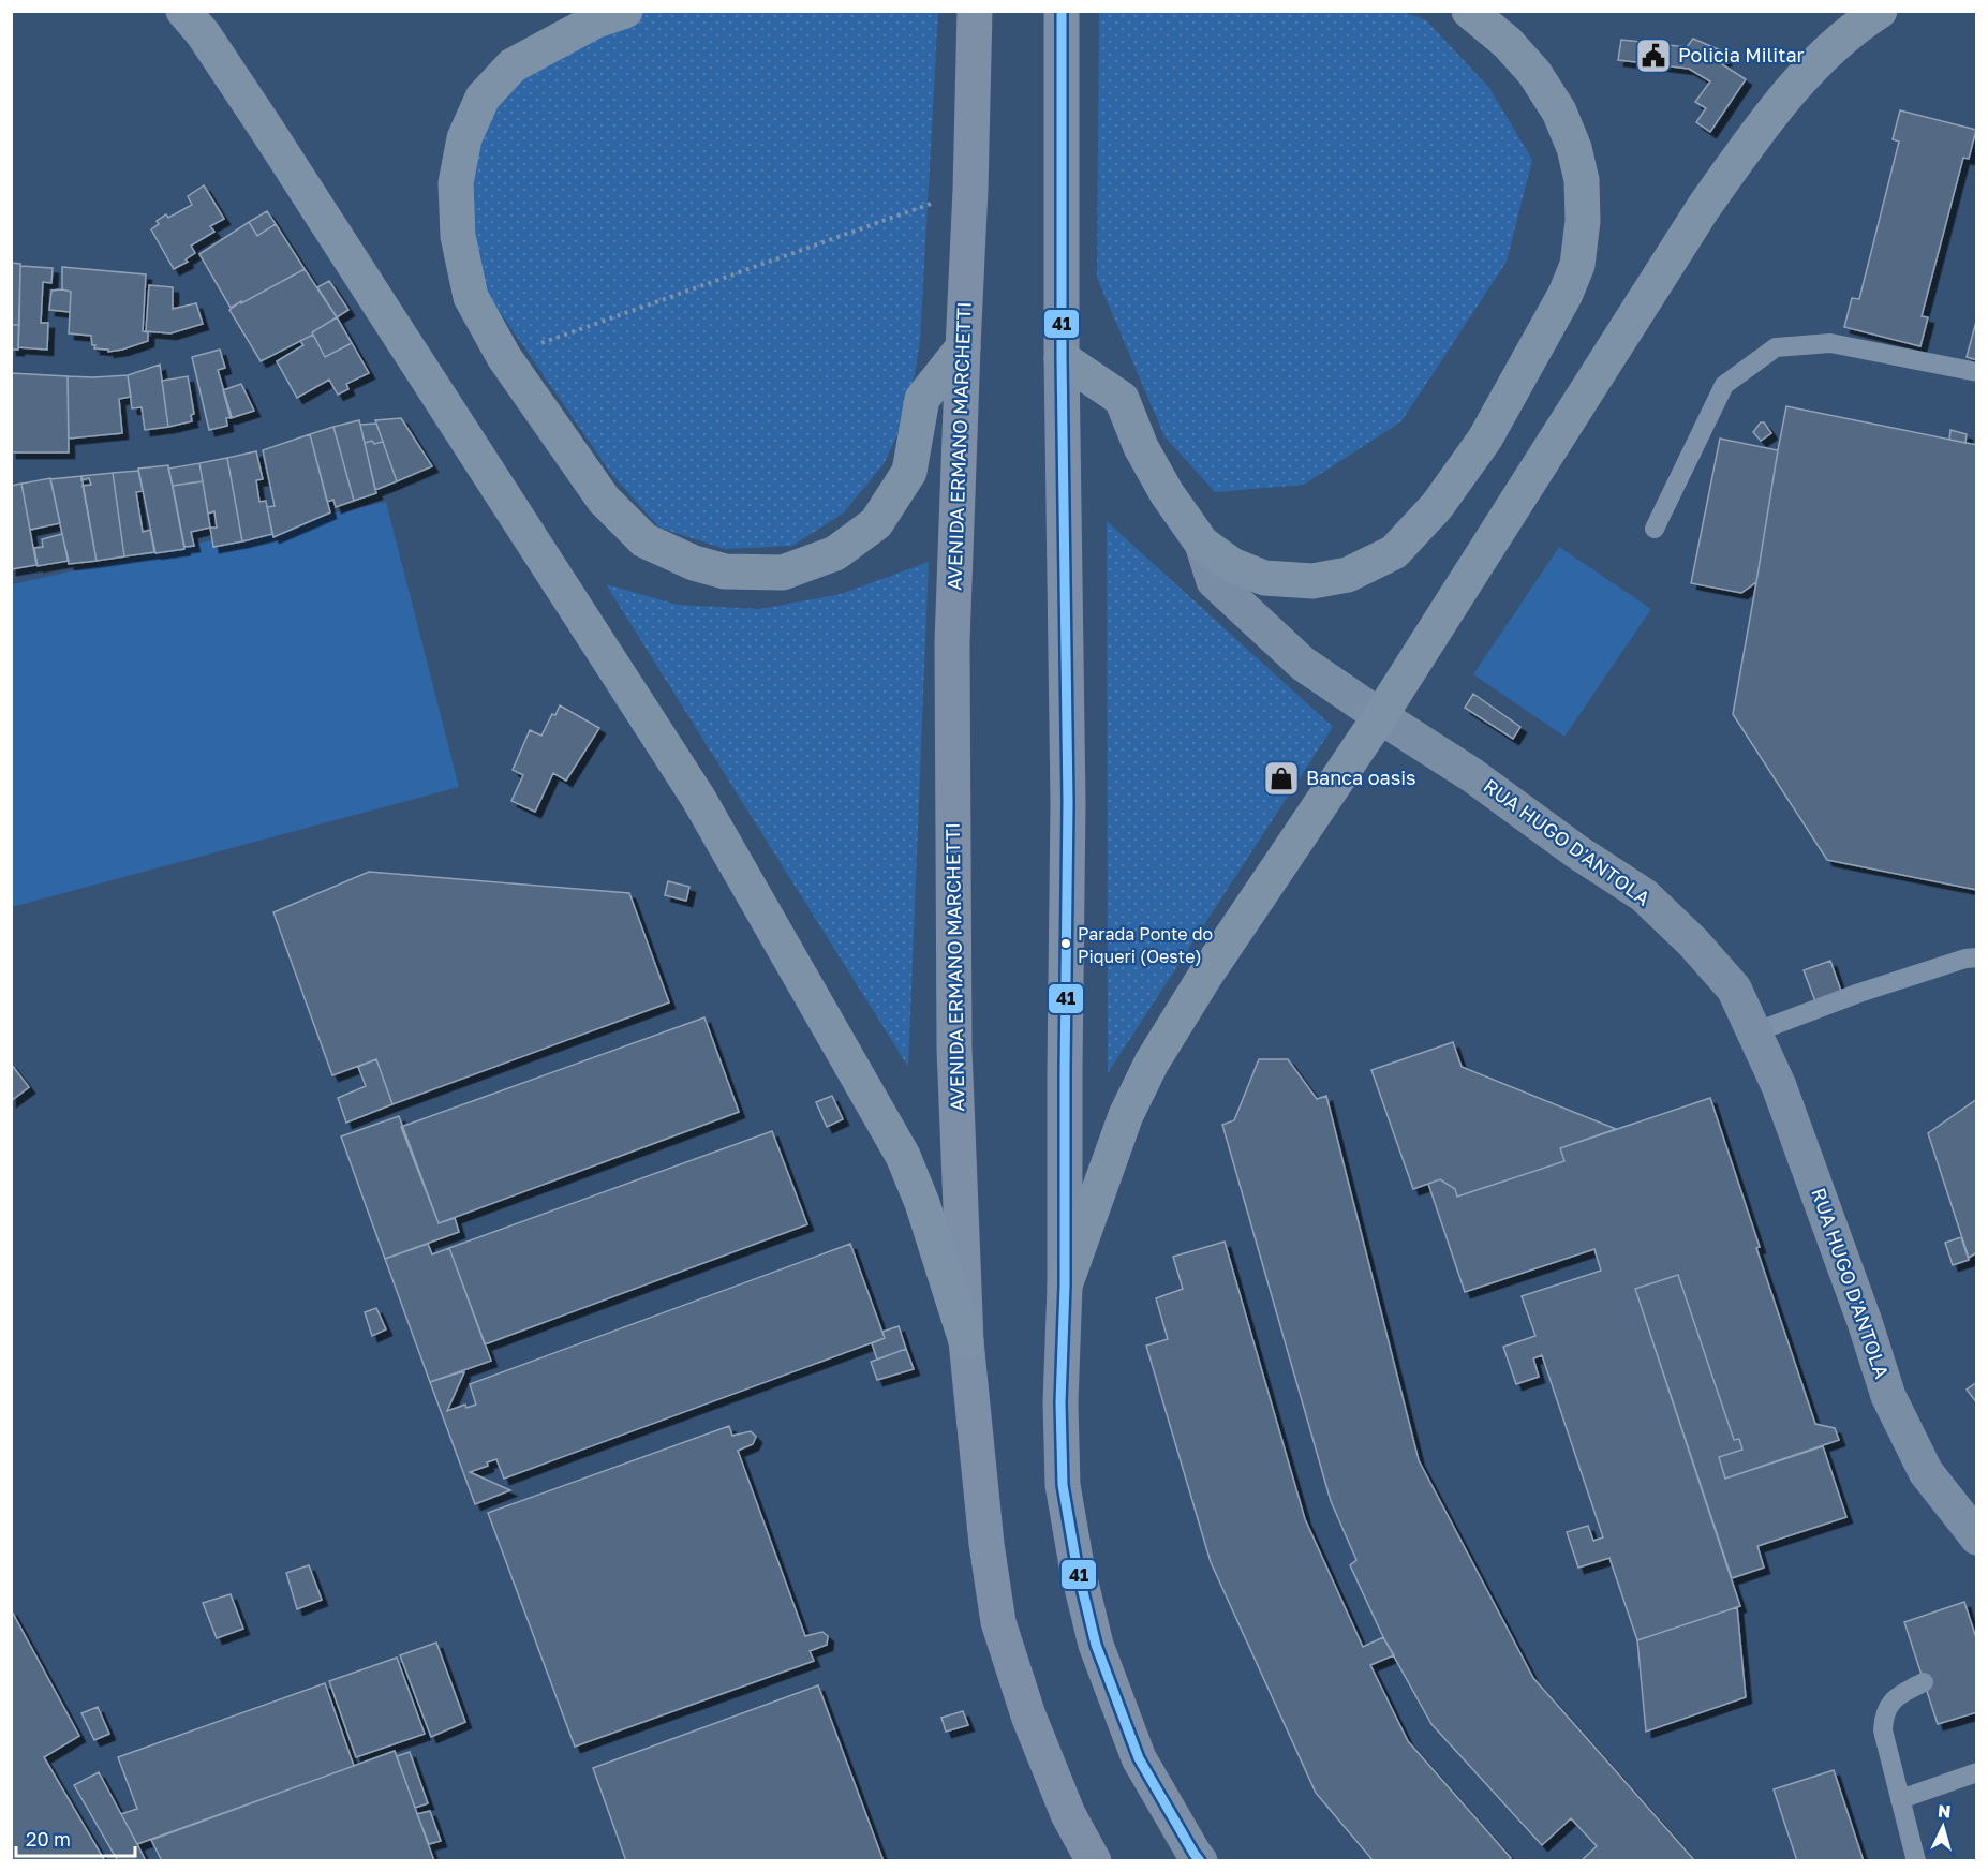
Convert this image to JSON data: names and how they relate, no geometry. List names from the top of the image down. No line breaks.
{"streets":{"main road":["AVENIDA ERMANO MARCHETTI"],"street":["RUA HUGO D'ANTOLA"]},"places":{"public building":["Policia Militar"],"shop":["Banca oasis"],"other":["Parada Ponte do Piqueri (Oeste)"]},"lines":["transit line 41"],"scale_bar":"20 m","north":"top"}
